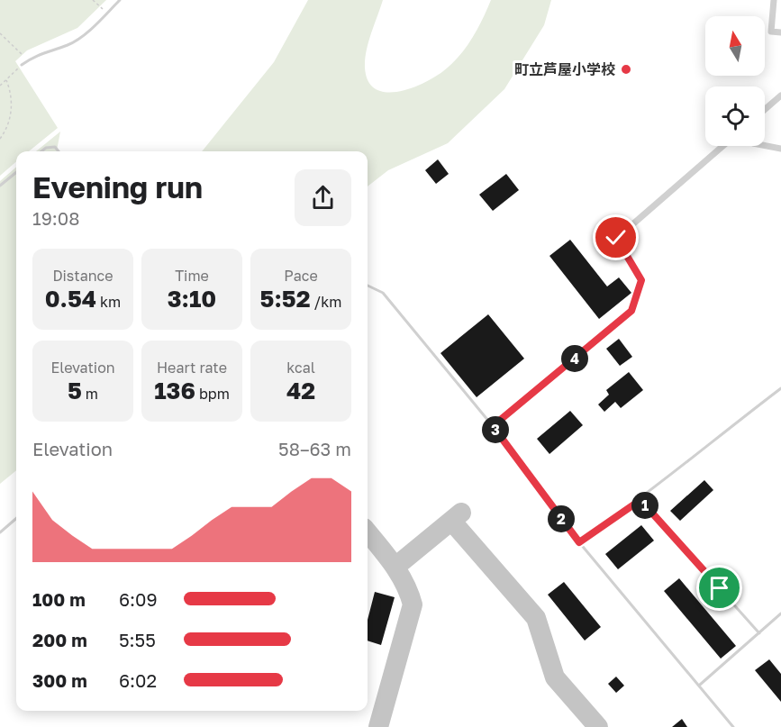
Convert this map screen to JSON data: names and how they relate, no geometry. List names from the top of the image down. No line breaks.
{"places":["町立芦屋小学校"],"north":"top","page":{"heading":["Evening run","19:08"],"stats":[["Distance","0.54 km"],["Time","3:10"],["Pace","5:52 /km"],["Elevation","5 m"],["Heart rate","136 bpm"],["kcal","42"]],"pins":["4","3","1","2"],"chart":["Elevation","58–63 m"],"list":[{"name":"100 m","note":"6:09"},{"name":"200 m","note":"5:55"},{"name":"300 m","note":"6:02"}]}}
